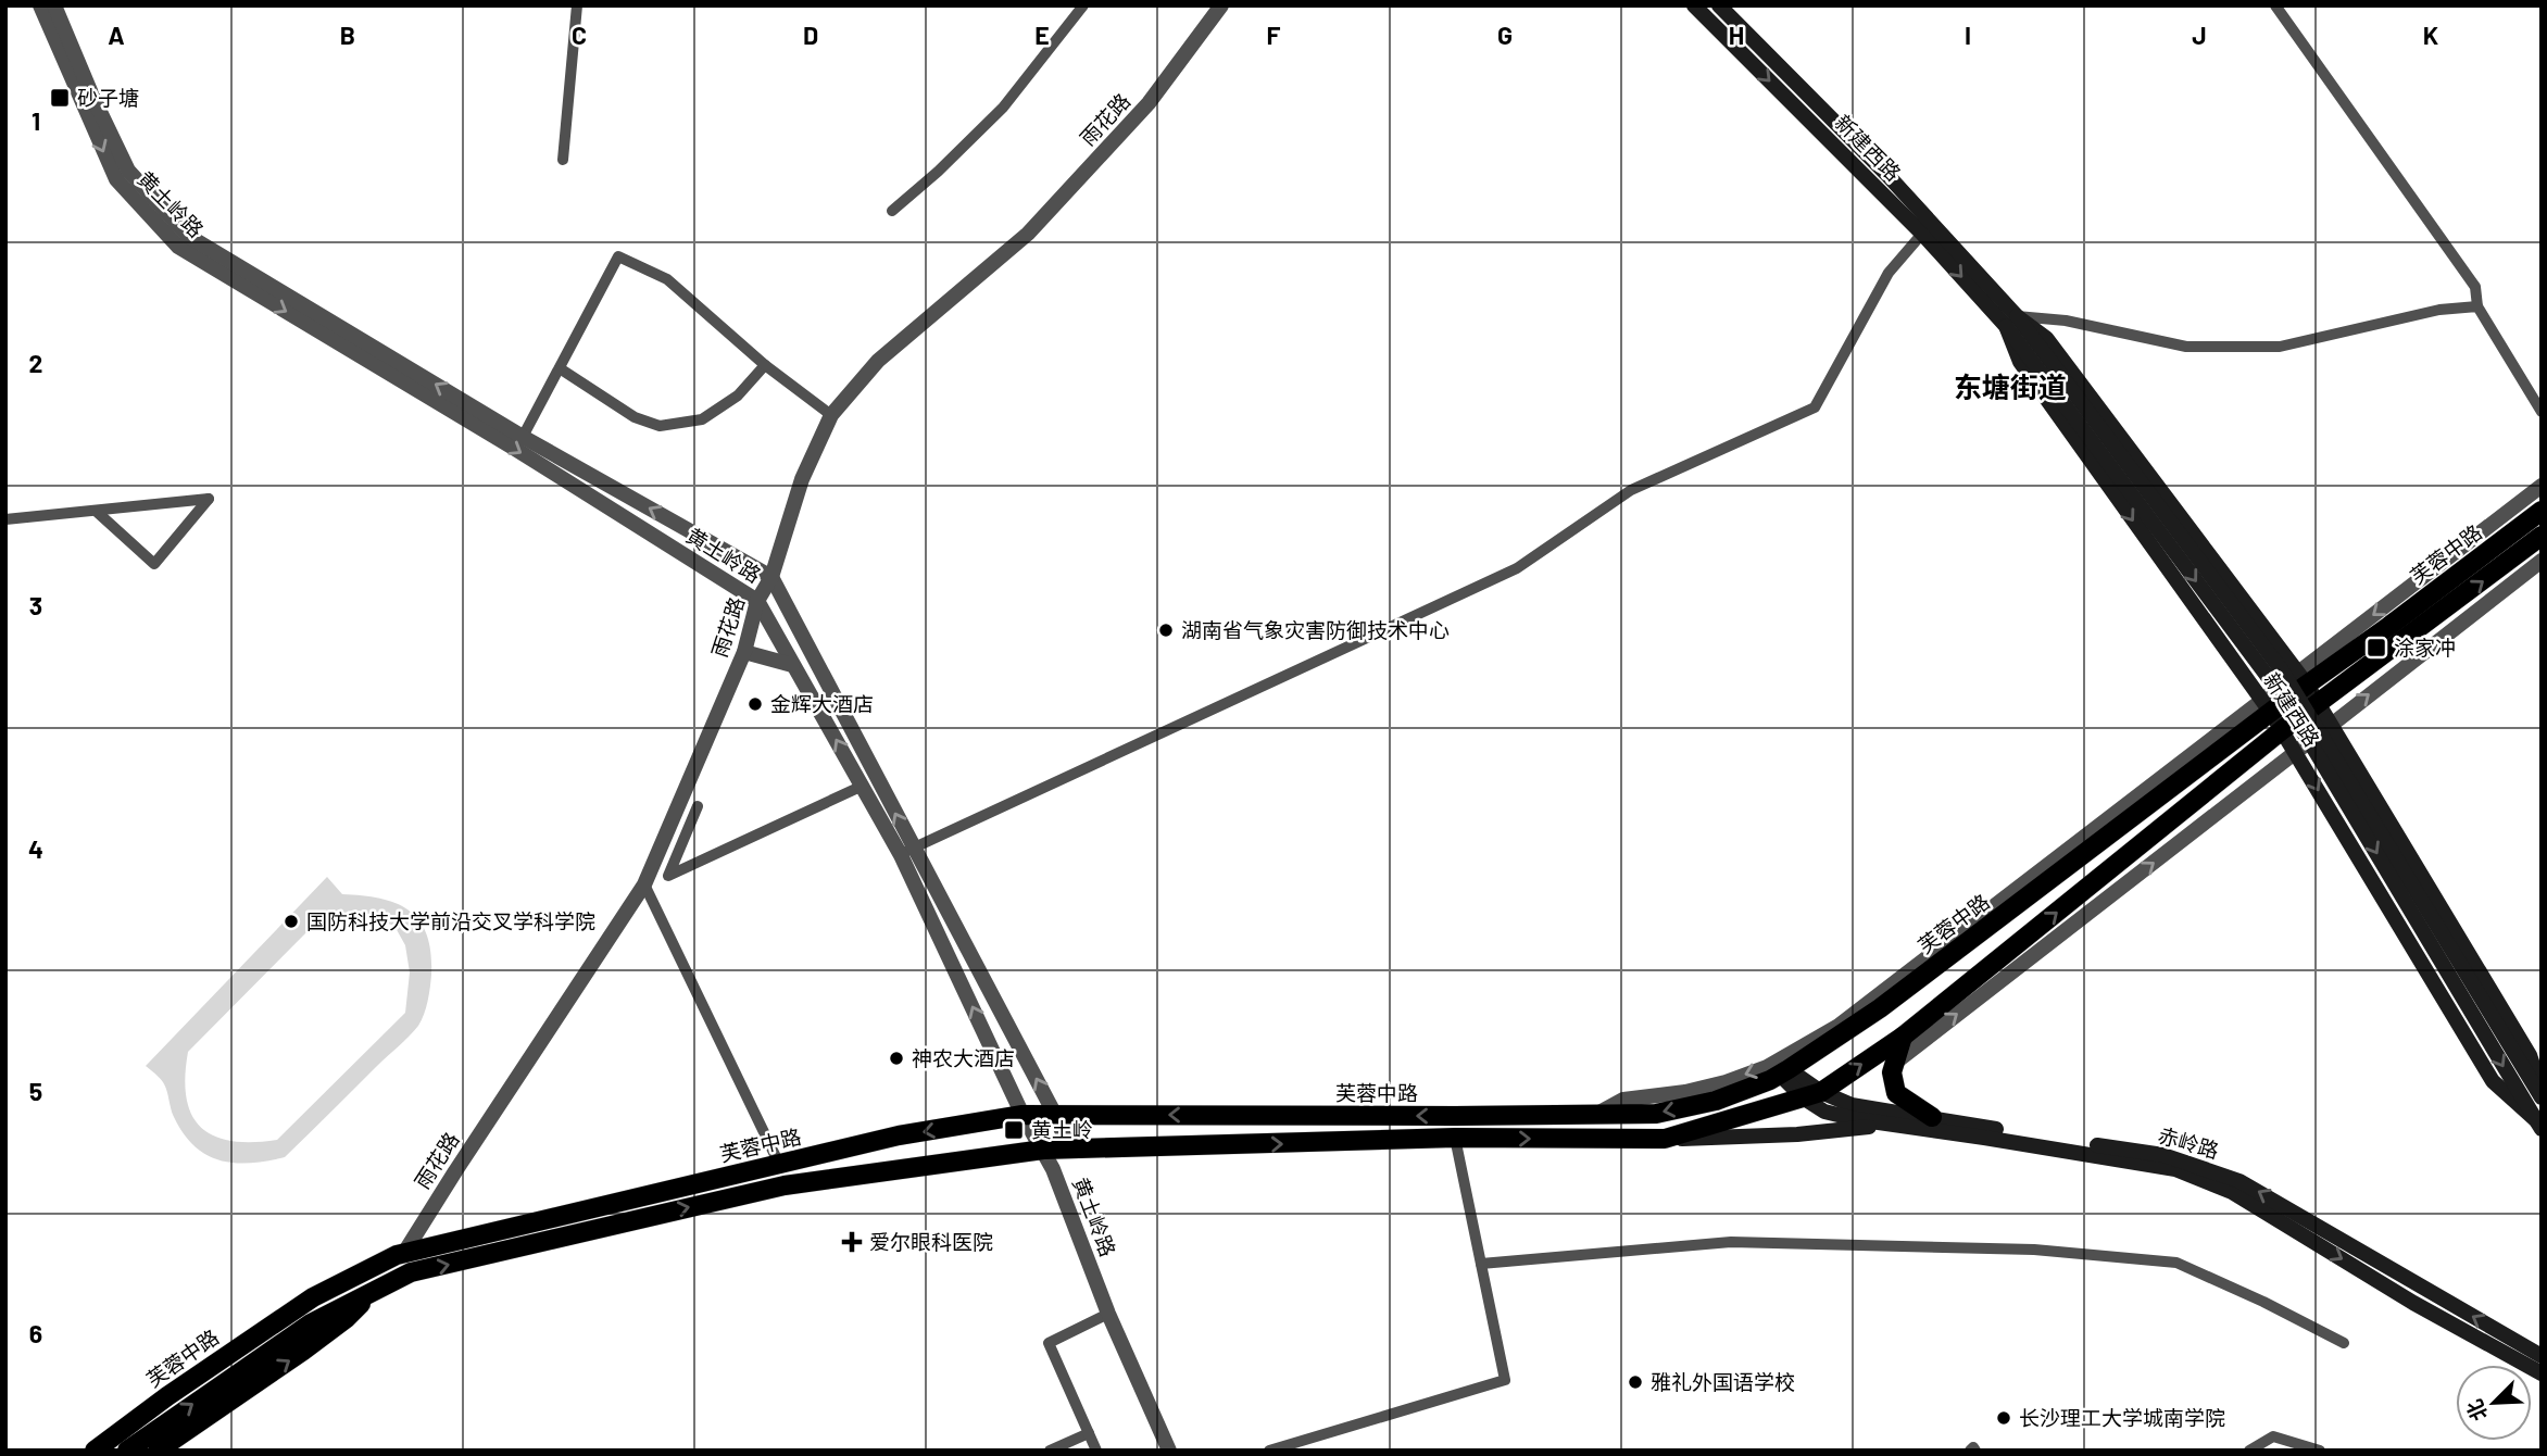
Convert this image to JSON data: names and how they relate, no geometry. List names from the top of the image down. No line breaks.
{"streets":{"main road":["新建西路","芙蓉中路","赤岭路"],"street":["雨花路","黄土岭路"]},"crossings":[["雨花路","黄土岭路"],["雨花路","芙蓉中路"],["新建西路","芙蓉中路"],["黄土岭路","芙蓉中路"],["芙蓉中路","赤岭路"]],"districts":["东塘街道"],"places":{"transit":["砂子塘","涂家冲","黄土岭"],"other":["湖南省气象灾害防御技术中心","金辉大酒店","国防科技大学前沿交叉学科学院","神农大酒店","雅礼外国语学校","长沙理工大学城南学院"],"health":["爱尔眼科医院"]},"north":"bottom left","grid":{"columns":["A","B","C","D","E","F","G","H","I","J","K"],"rows":["1","2","3","4","5","6"]}}
